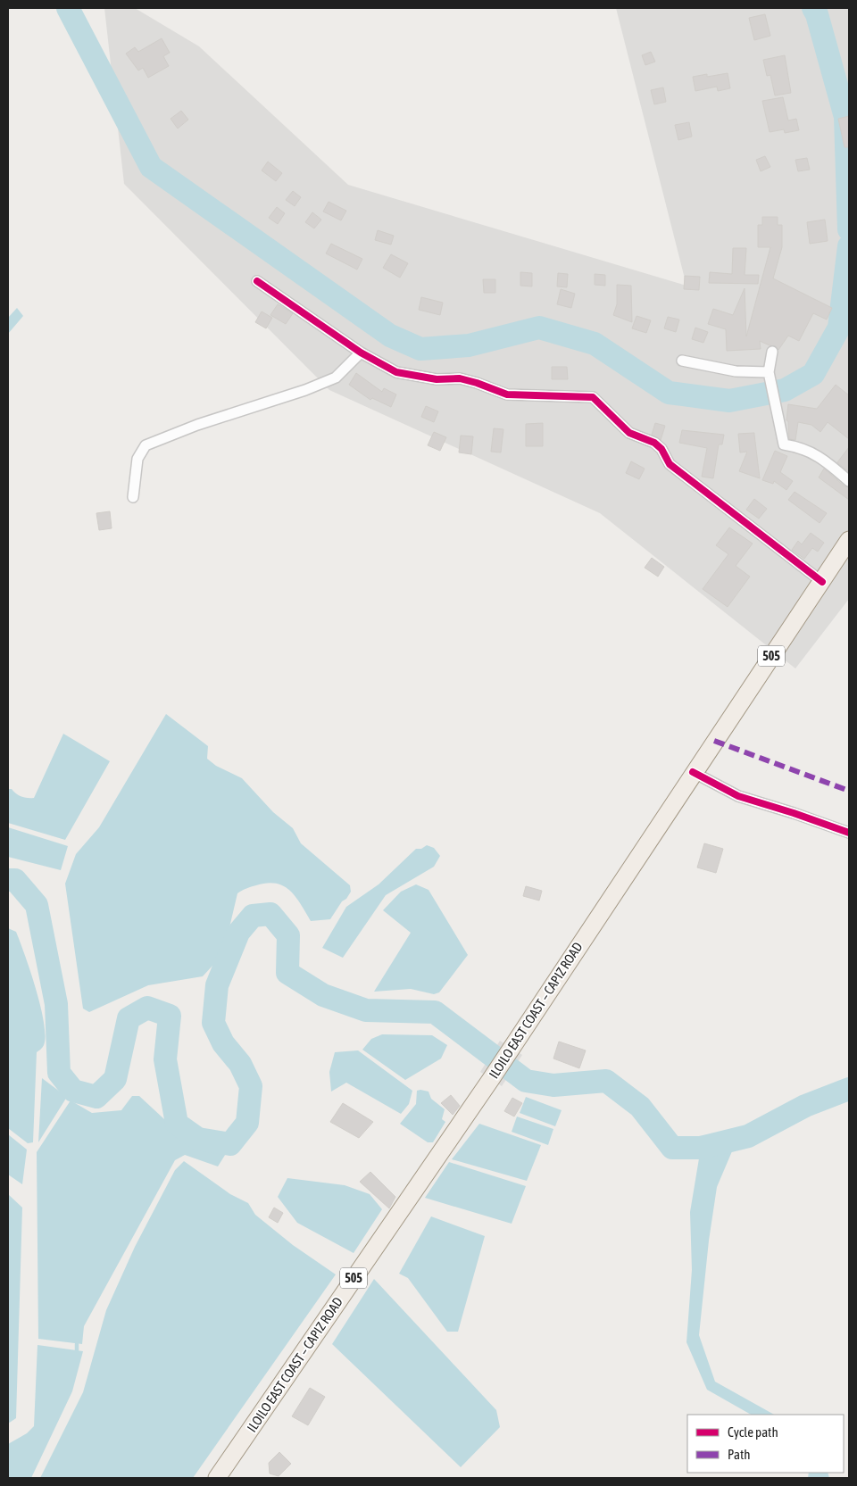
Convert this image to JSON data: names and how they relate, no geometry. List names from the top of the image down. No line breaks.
{"streets":{"main road":["505","ILOILO EAST COAST – CAPIZ ROAD"]},"legend":["Cycle path","Path"]}
